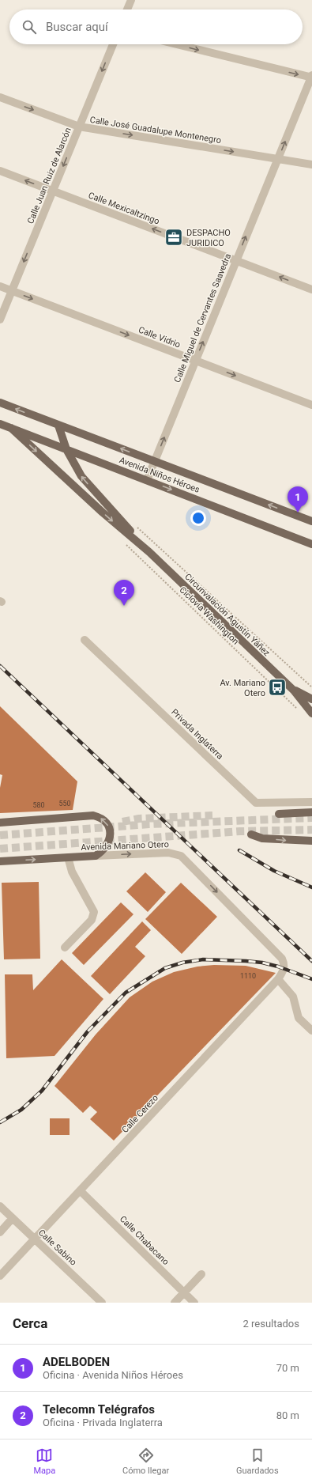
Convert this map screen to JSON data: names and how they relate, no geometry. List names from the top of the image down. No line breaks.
{"streets":{"main road":["Avenida Niños Héroes","Circunvalación Agustín Yáñez","Avenida Mariano Otero"],"street":["Calle José Guadalupe Montenegro","Calle Juan Ruiz de Alarcón","Calle Mexicaltzingo","Calle Miguel de Cervantes Saavedra","Calle Vidrio","Privada Inglaterra","Calle Cerezo","Calle Chabacano","Calle Sabino"],"path":["Ciclovía Washington"]},"crossings":[["Calle José Guadalupe Montenegro","Calle Juan Ruiz de Alarcón"],["Calle José Guadalupe Montenegro","Calle Miguel de Cervantes Saavedra"],["Calle Juan Ruiz de Alarcón","Calle Mexicaltzingo"],["Calle Juan Ruiz de Alarcón","Calle Vidrio"],["Calle Mexicaltzingo","Calle Miguel de Cervantes Saavedra"],["Calle Miguel de Cervantes Saavedra","Calle Vidrio"],["Calle Miguel de Cervantes Saavedra","Avenida Niños Héroes"],["Avenida Niños Héroes","Circunvalación Agustín Yáñez"],["Avenida Mariano Otero","Calle Cerezo"],["Calle Cerezo","Calle Chabacano"],["Calle Cerezo","Calle Sabino"]],"one_way":["Calle José Guadalupe Montenegro","Calle Juan Ruiz de Alarcón","Calle Mexicaltzingo","Calle Miguel de Cervantes Saavedra","Calle Vidrio","Avenida Mariano Otero"],"places":{"office":["DESPACHO JURIDICO"],"bus stop":["Av. Mariano Otero"]},"house_numbers":["550","580","1110"],"page":{"search":"Buscar aquí","pins":["1","2"],"heading":["Cerca","2 resultados"],"list":[{"mark":"1","name":"ADELBODEN","note":"Oficina · Avenida Niños Héroes","value":"70 m"},{"mark":"2","name":"Telecomn Telégrafos","note":"Oficina · Privada Inglaterra","value":"80 m"}],"nav":["Mapa","Cómo llegar","Guardados"]}}
